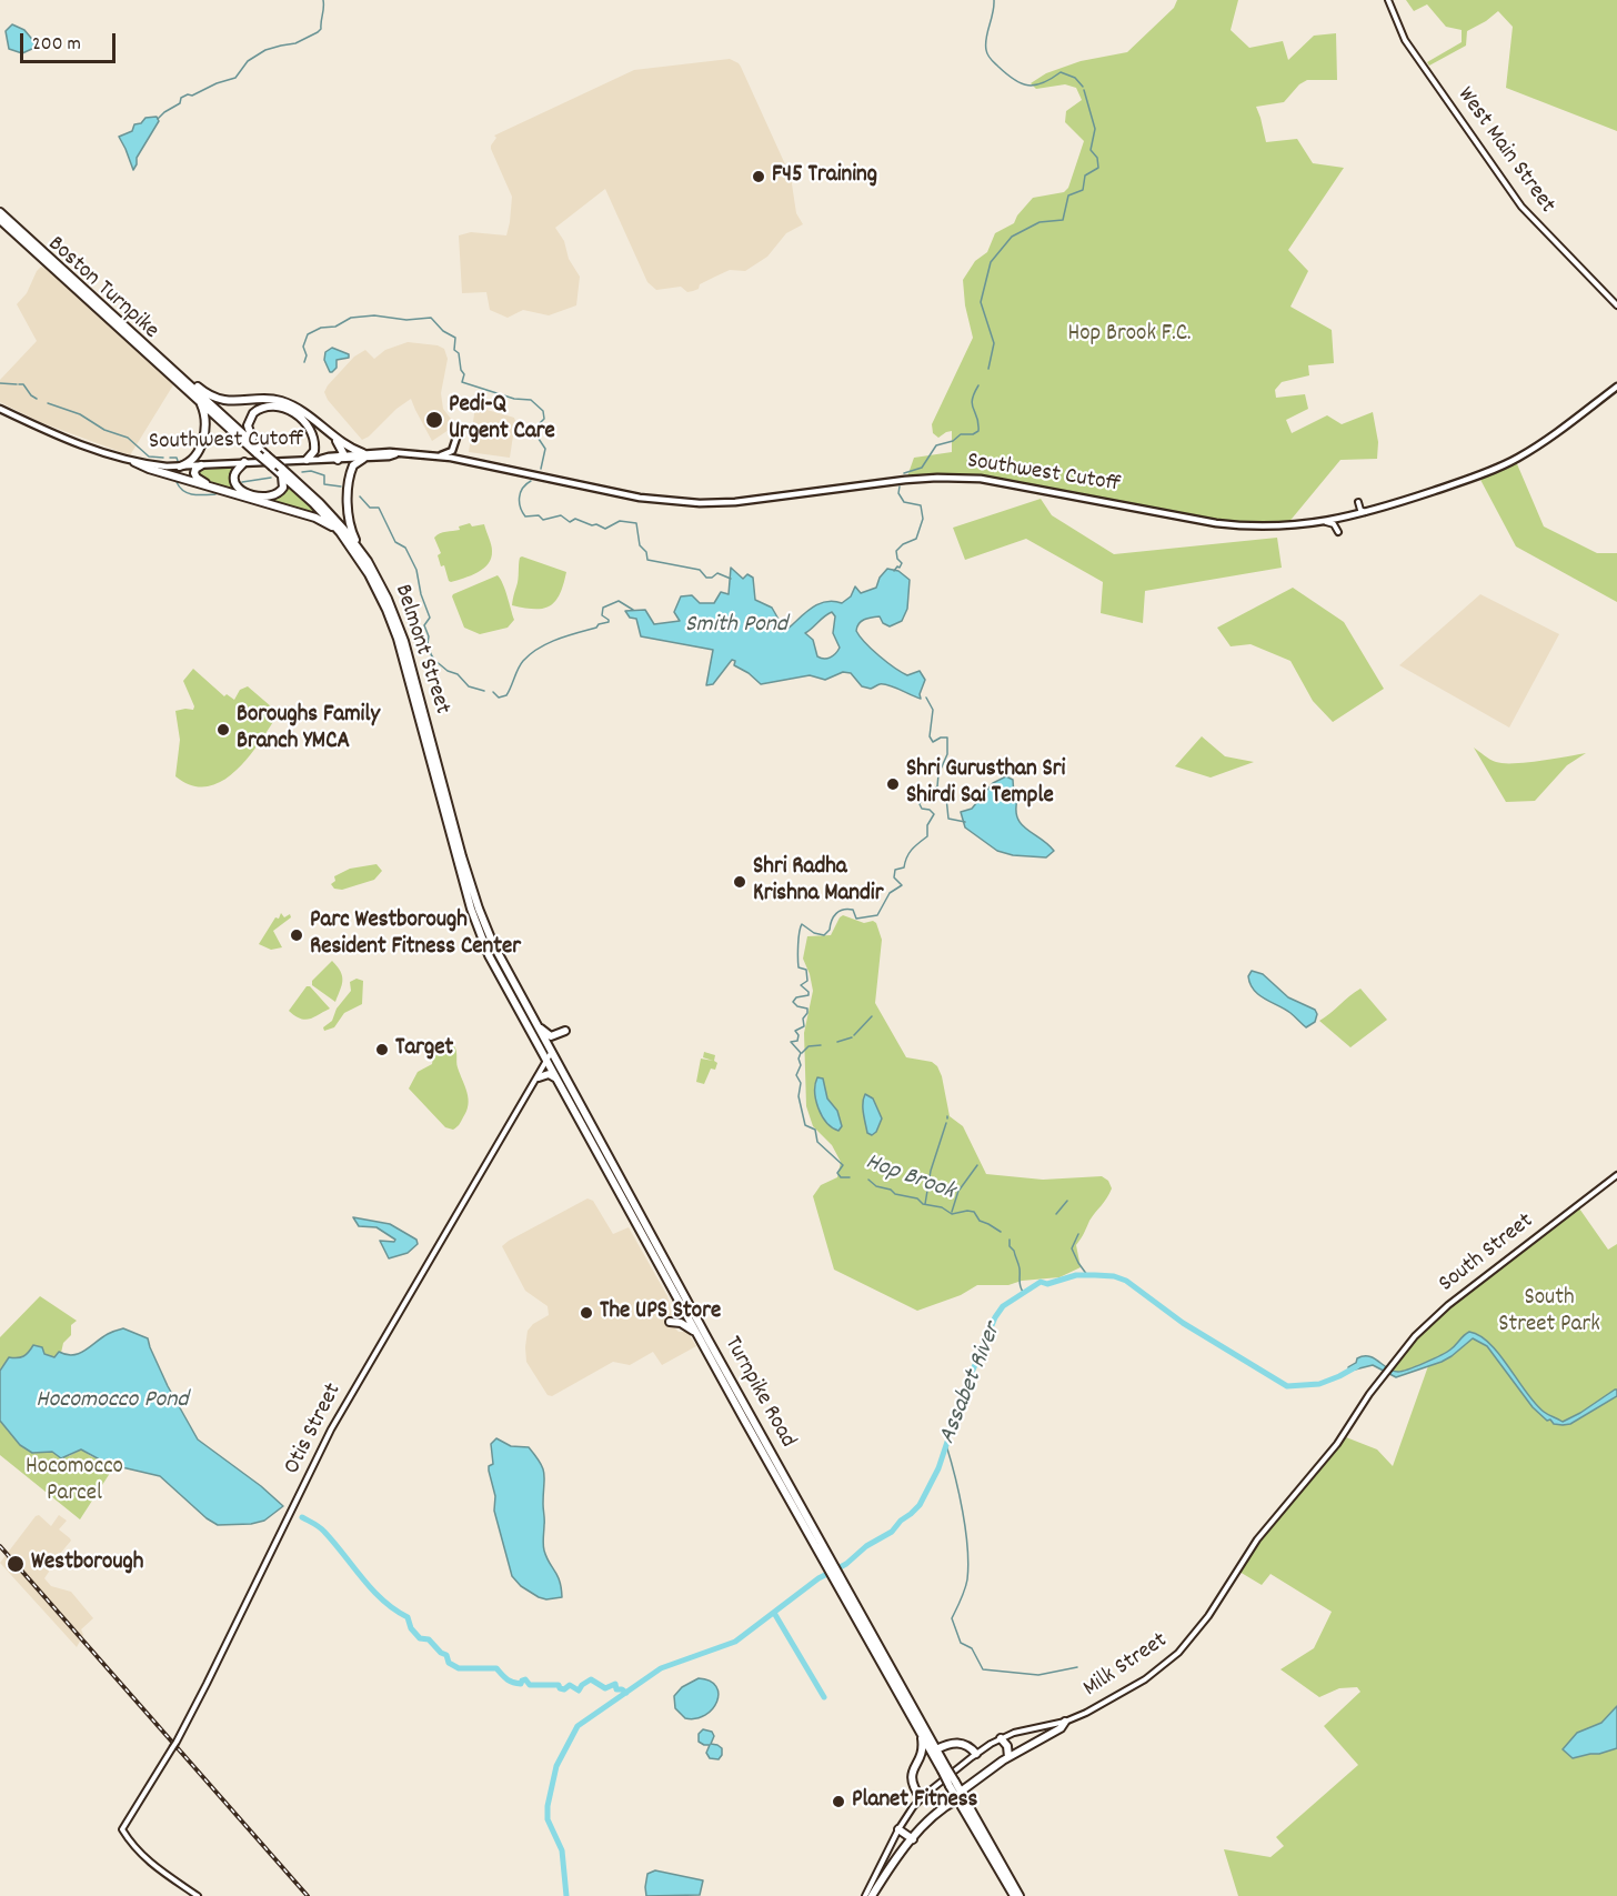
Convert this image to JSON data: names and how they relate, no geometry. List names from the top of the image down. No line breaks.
{"streets":{"highway":["Boston Turnpike","Belmont Street","Turnpike Road"],"main road":["West Main Street","Southwest Cutoff","South Street","Otis Street","Milk Street"]},"crossings":[["Boston Turnpike","Belmont Street"],["Belmont Street","Turnpike Road"],["South Street","Milk Street"],["Turnpike Road","Otis Street"]],"water":["Smith Pond","Hop Brook","Assabet River","Hocomocco Pond"],"parks":["Hop Brook F.C.","South Street Park","Hocomocco Parcel"],"places":["F45 Training","Pedi-Q Urgent Care","Boroughs Family Branch YMCA","Shri Gurusthan Sri Shirdi Sai Temple","Shri Radha Krishna Mandir","Parc Westborough Resident Fitness Center","Target","The UPS Store","Westborough","Planet Fitness"],"scale_bar":"200 m"}
